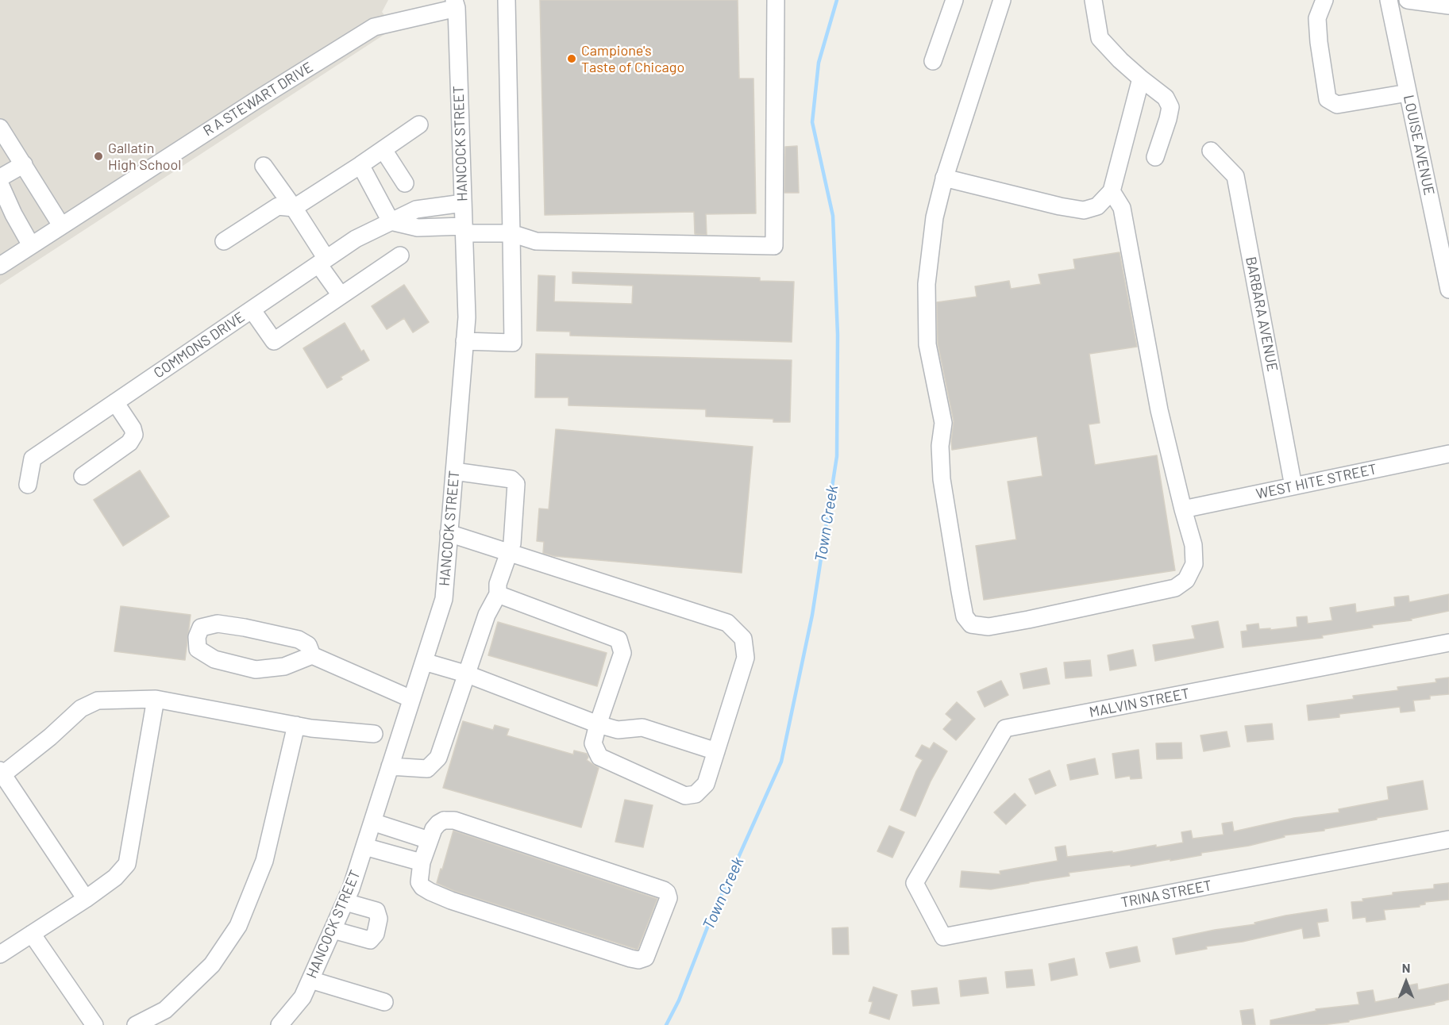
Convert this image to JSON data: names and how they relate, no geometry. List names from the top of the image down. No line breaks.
{"streets":{"street":["R A STEWART DRIVE","HANCOCK STREET","LOUISE AVENUE","BARBARA AVENUE","COMMONS DRIVE","WEST HITE STREET","MALVIN STREET","TRINA STREET"]},"crossings":[["R A STEWART DRIVE","HANCOCK STREET"],["HANCOCK STREET","COMMONS DRIVE"],["BARBARA AVENUE","WEST HITE STREET"],["MALVIN STREET","TRINA STREET"]],"water":["Town Creek"],"places":["Campione's Taste of Chicago","Gallatin High School"],"north":"top"}
